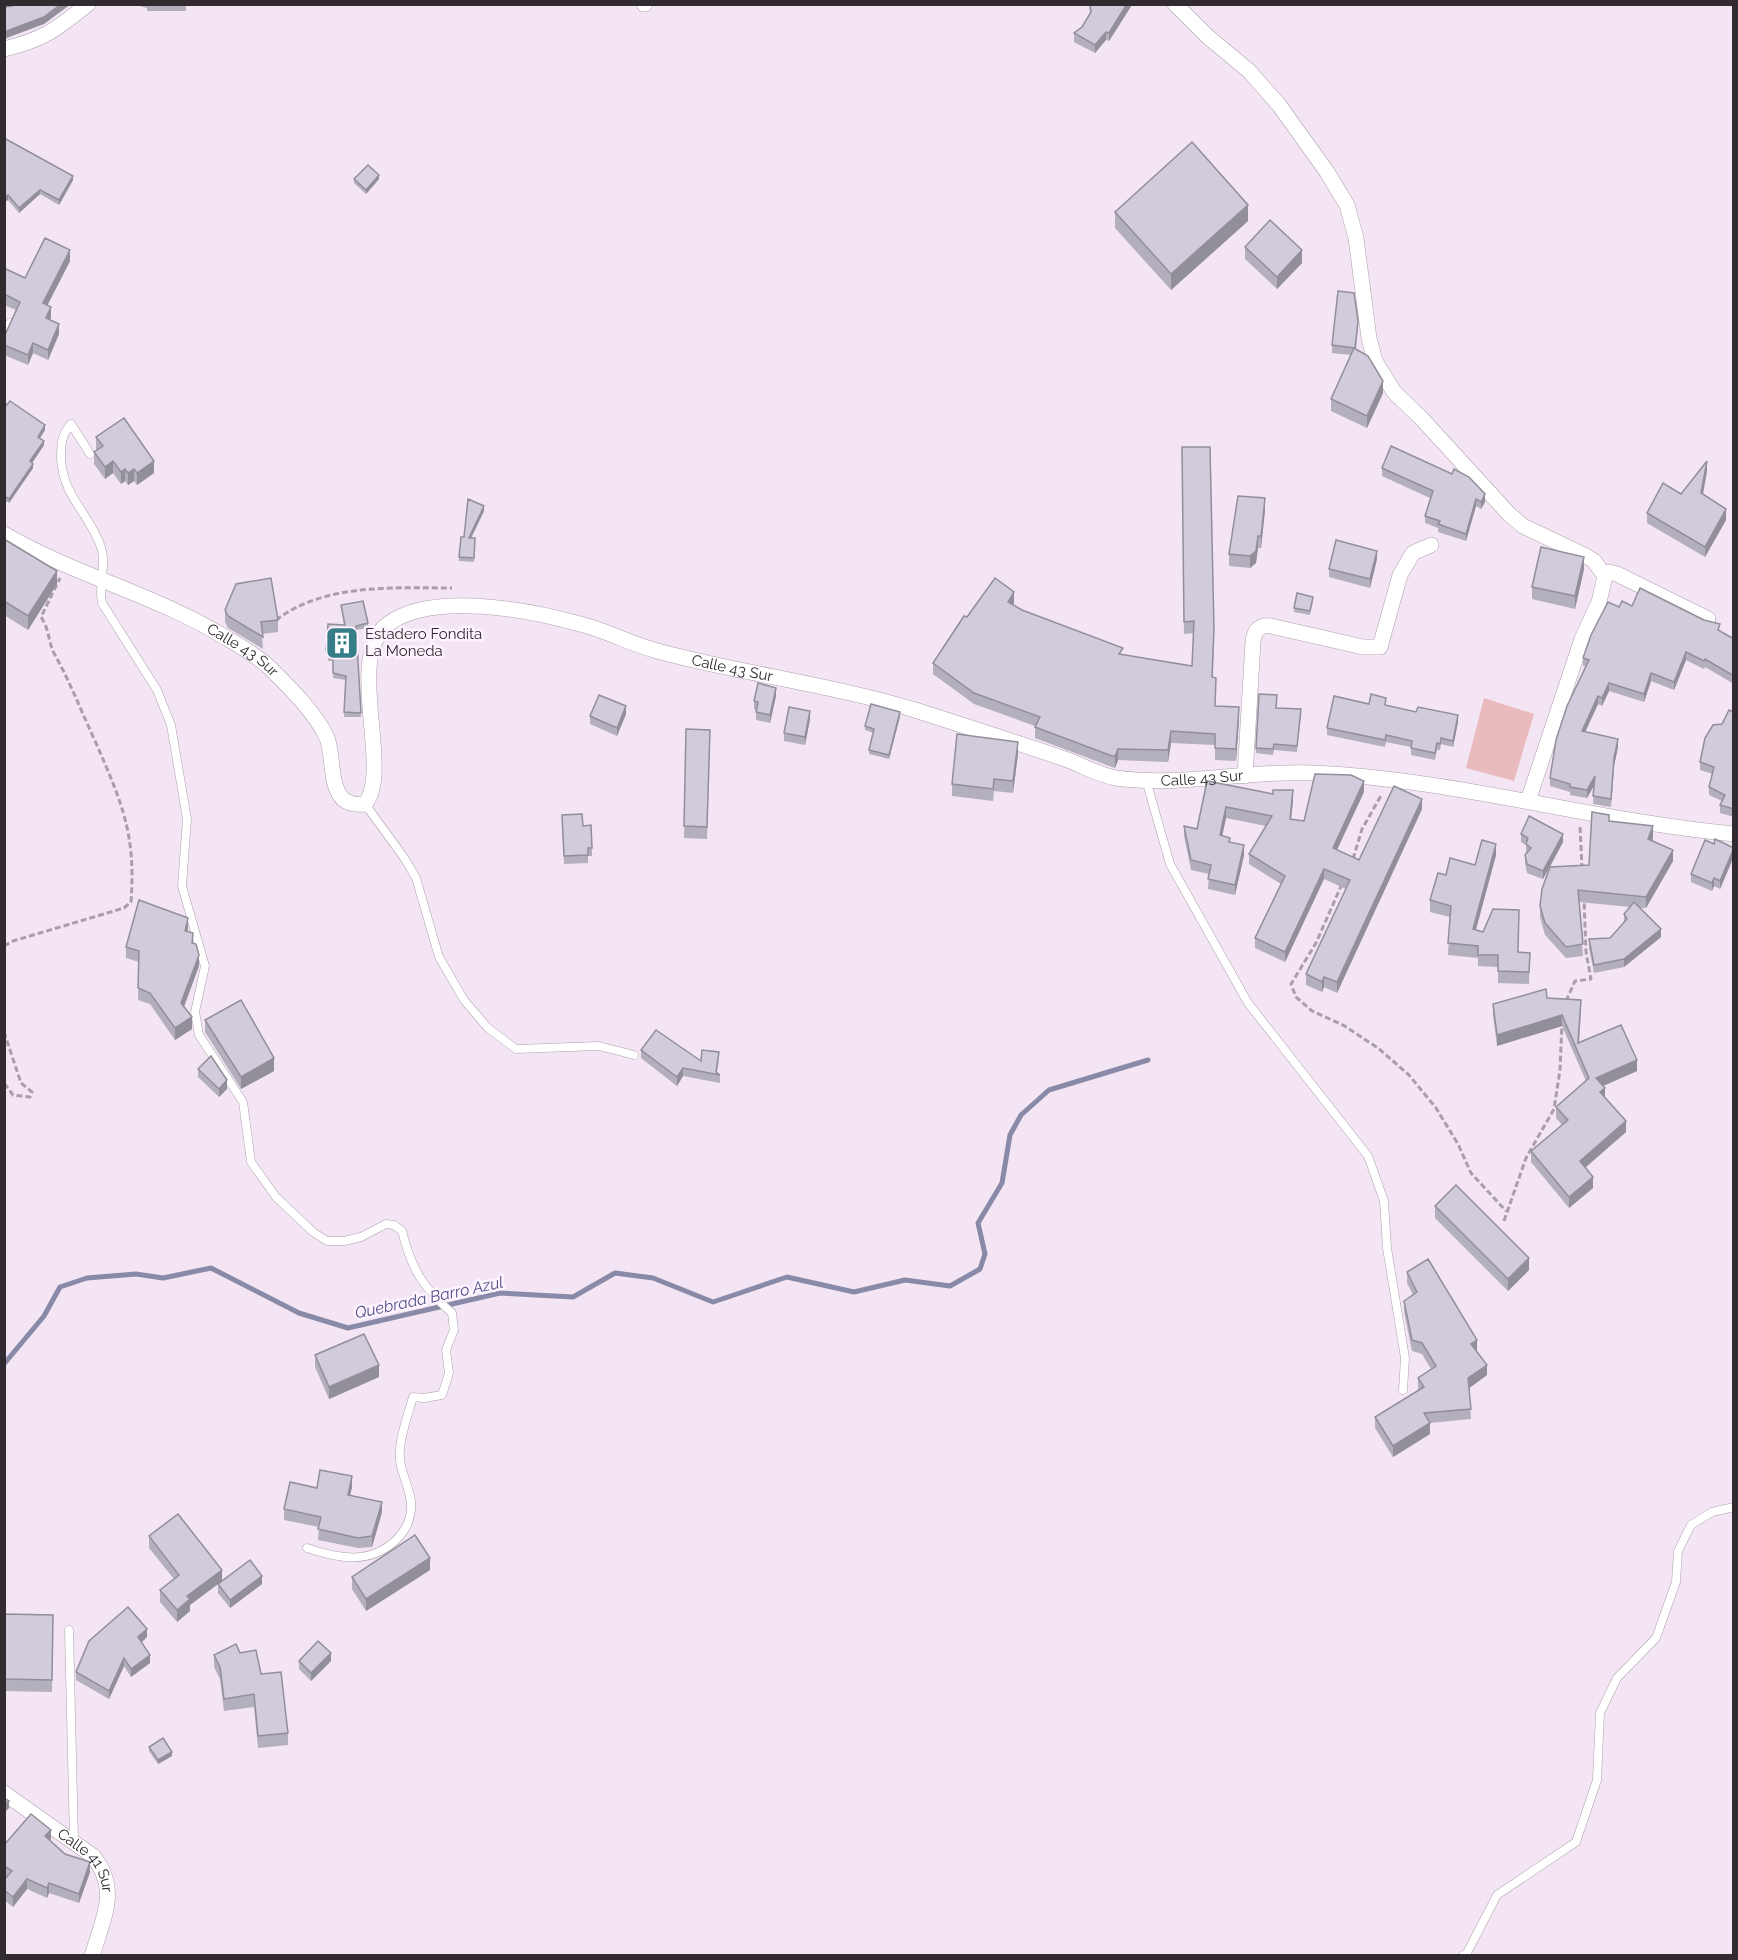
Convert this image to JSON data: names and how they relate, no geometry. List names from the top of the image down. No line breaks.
{"streets":{"street":["Calle 43 Sur","Calle 41 Sur"]},"water":["Quebrada Barro Azul"],"places":{"building":["Estadero Fondita La Moneda"]}}
